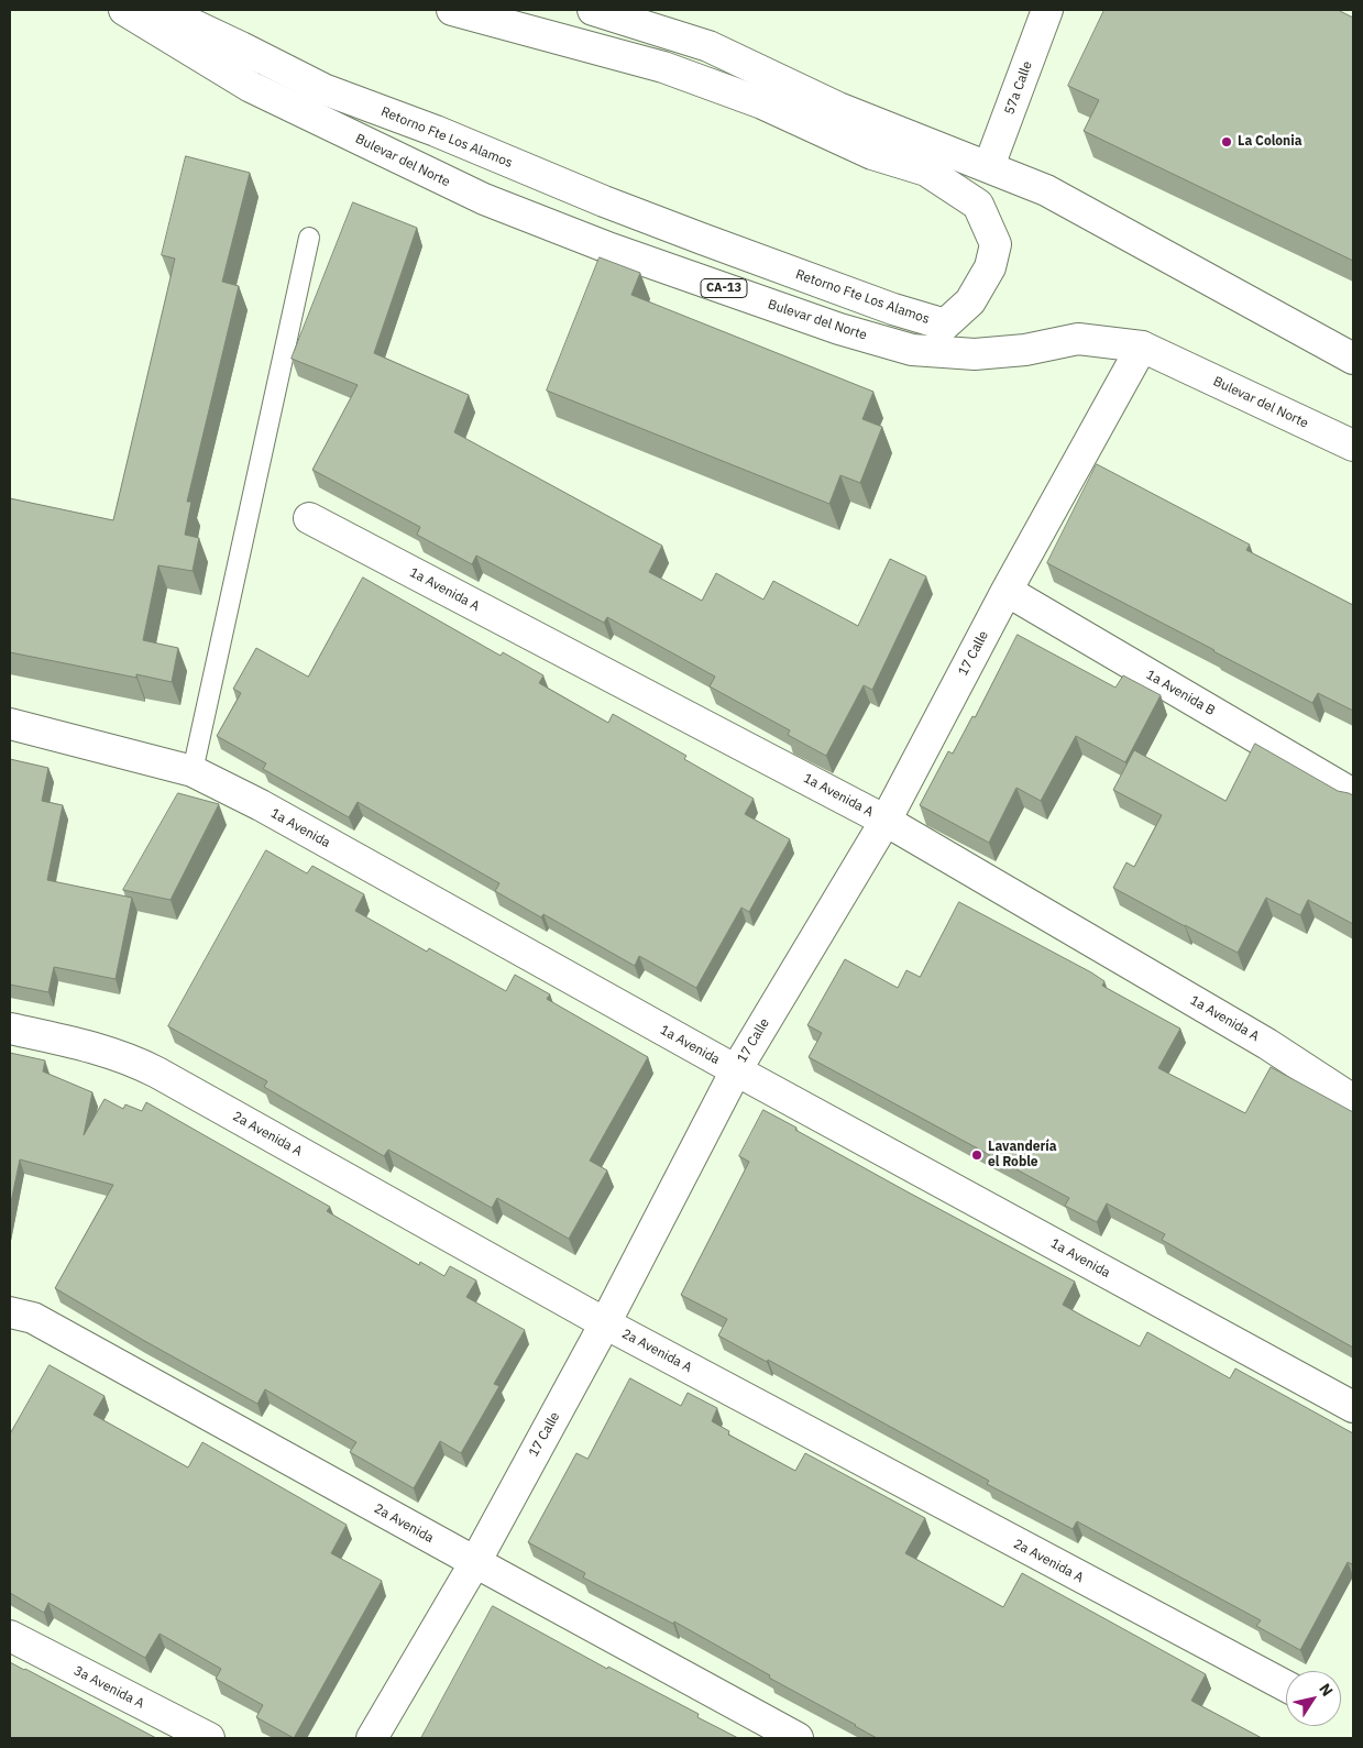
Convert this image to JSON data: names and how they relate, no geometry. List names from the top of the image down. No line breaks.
{"streets":{"main road":["57a Calle","Retorno Fte Los Alamos","Bulevar del Norte","CA-13","1a Avenida A","17 Calle","1a Avenida B","1a Avenida","2a Avenida A","2a Avenida","3a Avenida A"]},"crossings":[["Bulevar del Norte","17 Calle"],["1a Avenida A","17 Calle"],["17 Calle","1a Avenida B"],["17 Calle","1a Avenida"],["17 Calle","2a Avenida A"],["17 Calle","2a Avenida"]],"places":["La Colonia","Lavandería el Roble"],"north":"top right"}
